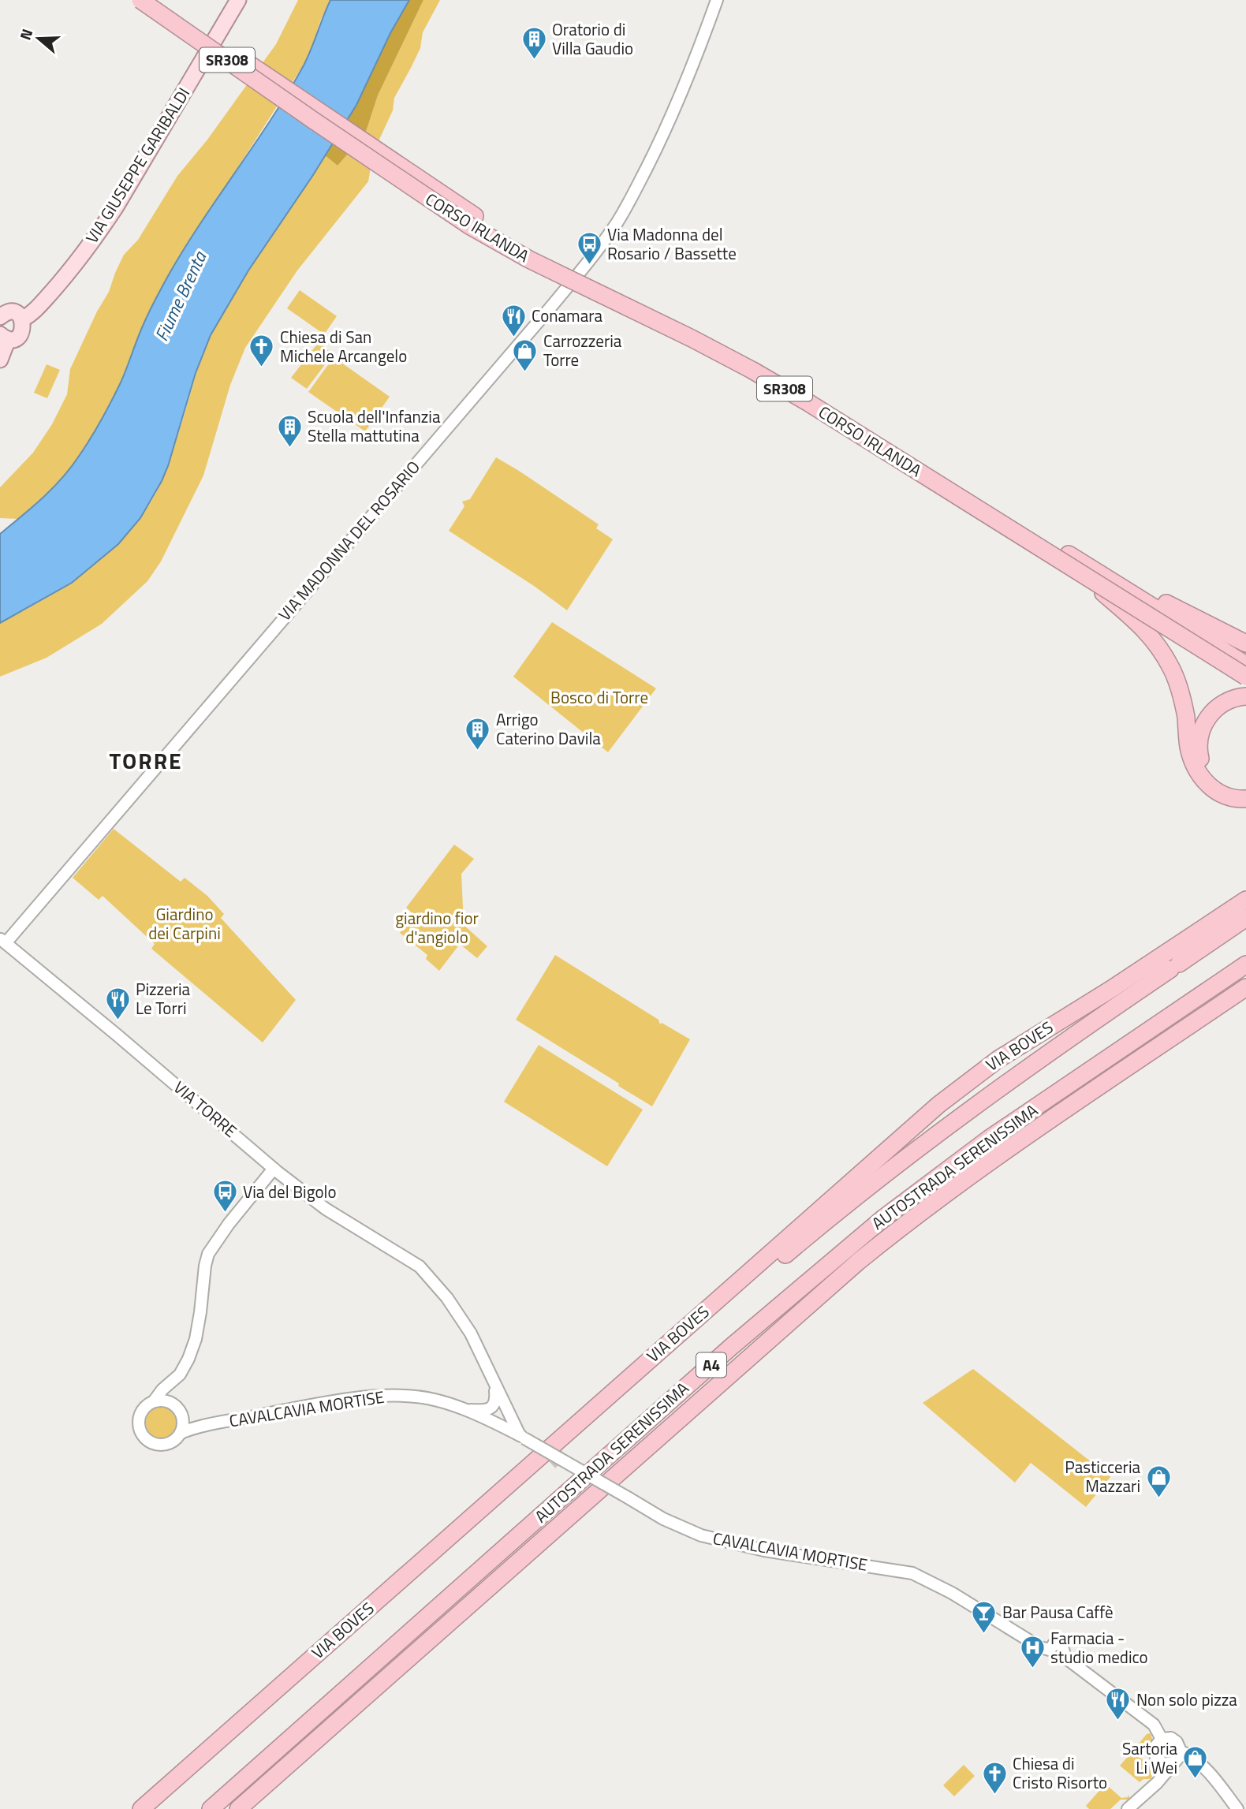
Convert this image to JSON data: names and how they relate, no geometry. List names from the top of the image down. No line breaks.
{"streets":{"highway":["SR308","CORSO IRLANDA","VIA BOVES","AUTOSTRADA SERENISSIMA","A4"],"main road":["VIA GIUSEPPE GARIBALDI"],"street":["VIA MADONNA DEL ROSARIO","VIA TORRE","CAVALCAVIA MORTISE"]},"crossings":[["SR308","CORSO IRLANDA"],["VIA MADONNA DEL ROSARIO","VIA TORRE"],["VIA TORRE","CAVALCAVIA MORTISE"]],"districts":["TORRE"],"water":["Fiume Brenta"],"parks":["Bosco di Torre","Giardino dei Carpini","giardino fior d'angiolo"],"places":{"building":["Oratorio di Villa Gaudio","Scuola dell'Infanzia Stella mattutina","Arrigo Caterino Davila"],"bus stop":["Via Madonna del Rosario / Bassette","Via del Bigolo"],"restaurant":["Conamara","Pizzeria Le Torri","Non solo pizza"],"church":["Chiesa di San Michele Arcangelo","Chiesa di Cristo Risorto"],"shop":["Carrozzeria Torre","Pasticceria Mazzari","Sartoria Li Wei"],"bar":["Bar Pausa Caffè"],"hospital":["Farmacia - studio medico"]},"north":"left"}
